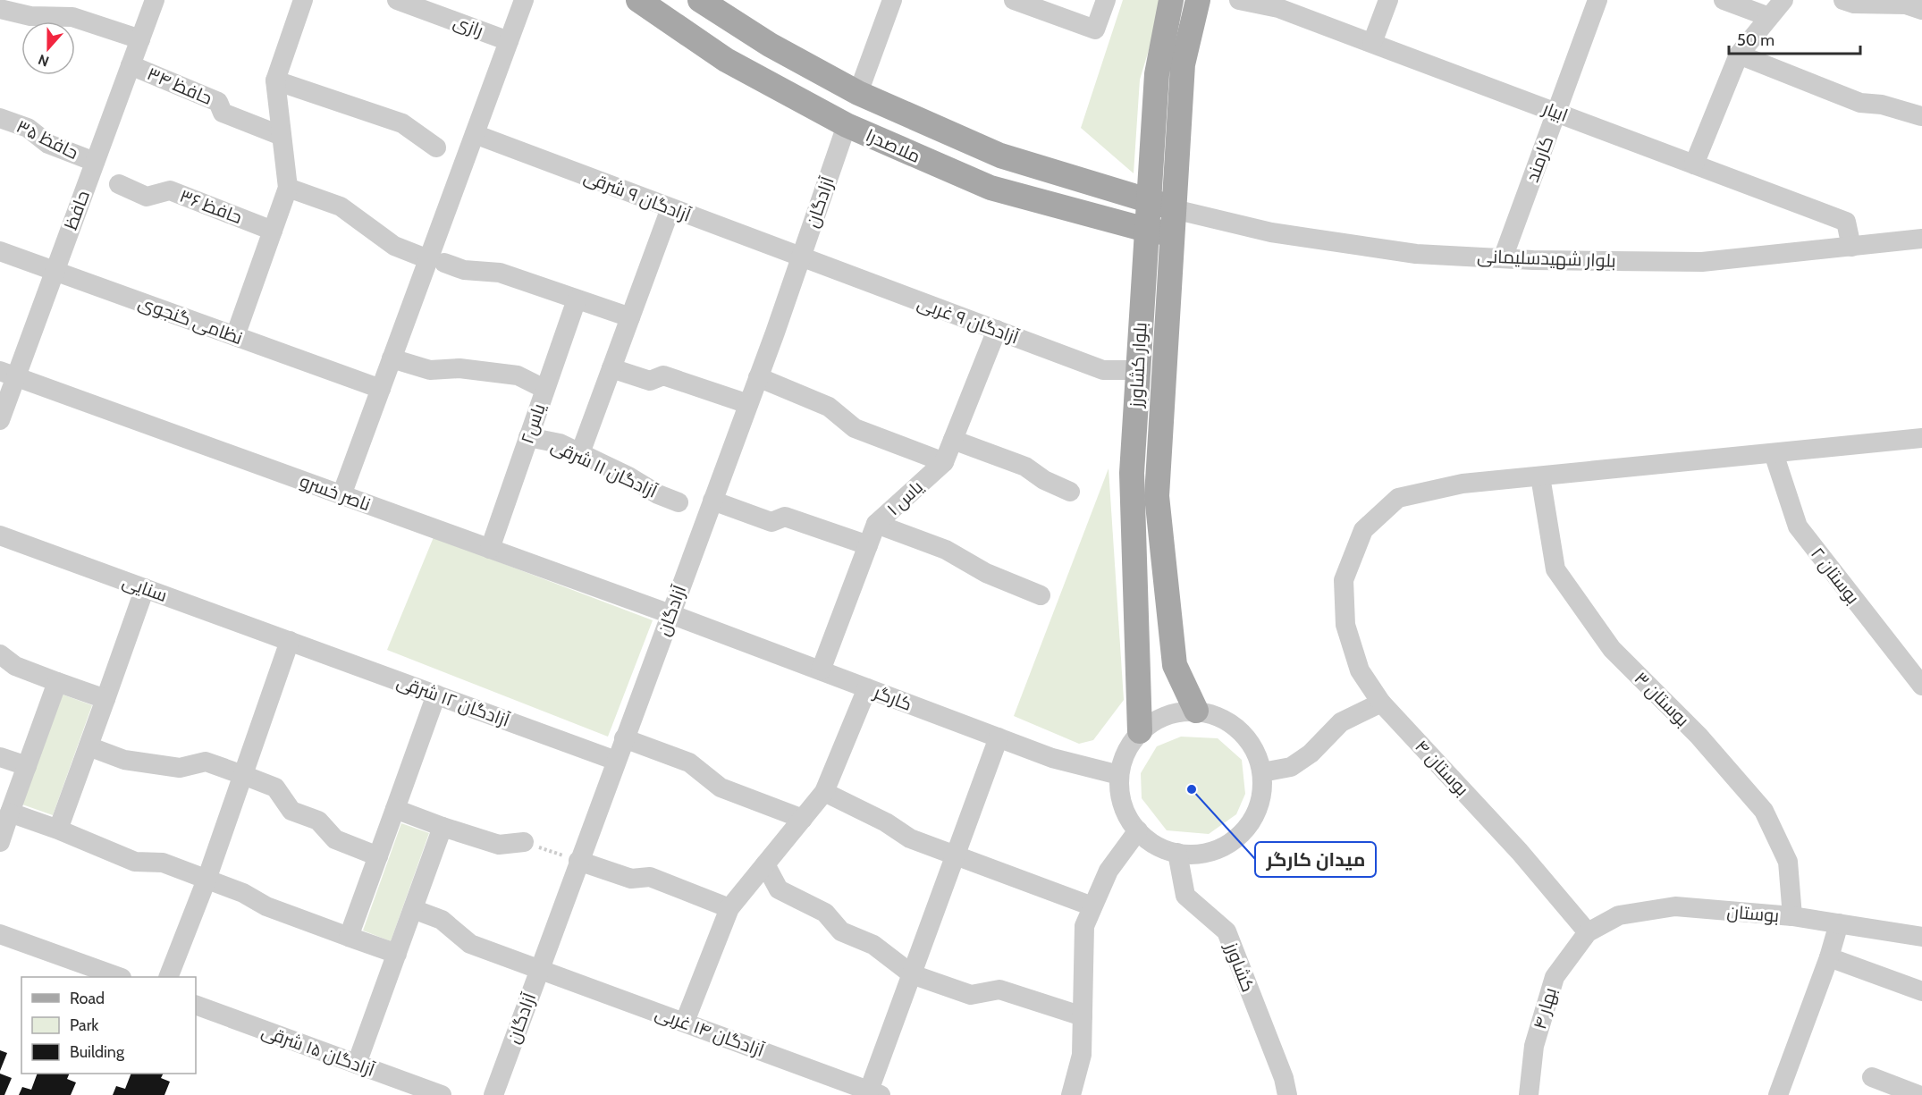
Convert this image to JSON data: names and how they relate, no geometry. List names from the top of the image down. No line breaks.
{"streets":{"main road":["ملاصدرا","بلوار کشاورز"],"street":["رازی","حافظ ۳۴","ابیار","حافظ ۳۵","کارمند","آزادگان ۹ شرقی","آزادگان","حافظ ۳۶","حافظ","بلوار شهیدسلیمانی","نظامی گنجوی","آزادگان ۹ غربی","یاس۲","آزادگان ۱۱ شرقی","ناصر خسرو","یاس ۱","بوستان ۲","سنایی","کارگر","بوستان ۳","آزادگان ۱۲ شرقی","بوستان ۴","بوستان","کشاورز","بهار ۴","آزادگان ۱۴ غربی","آزادگان ۱۵ شرقی"]},"crossings":[["حافظ ۳۴","حافظ"],["ابیار","کارمند"],["ابیار","بلوار شهیدسلیمانی"],["حافظ ۳۵","حافظ"],["ملاصدرا","آزادگان"],["ملاصدرا","بلوار شهیدسلیمانی"],["ملاصدرا","بلوار کشاورز"],["کارمند","بلوار شهیدسلیمانی"],["آزادگان ۹ شرقی","آزادگان"],["آزادگان ۹ شرقی","آزادگان ۹ غربی"],["آزادگان","آزادگان ۹ غربی"],["آزادگان","ناصر خسرو"],["آزادگان","کارگر"],["آزادگان","آزادگان ۱۲ شرقی"],["آزادگان","آزادگان ۱۴ غربی"],["حافظ","نظامی گنجوی"],["حافظ","ناصر خسرو"],["بلوار شهیدسلیمانی","بلوار کشاورز"],["آزادگان ۹ غربی","بلوار کشاورز"],["آزادگان ۹ غربی","یاس ۱"],["بلوار کشاورز","کارگر"],["بلوار کشاورز","کشاورز"],["یاس۲","آزادگان ۱۱ شرقی"],["یاس۲","ناصر خسرو"],["ناصر خسرو","کارگر"],["یاس ۱","کارگر"],["سنایی","آزادگان ۱۲ شرقی"],["کارگر","کشاورز"],["بوستان ۳","بوستان ۴"],["بوستان ۳","بوستان"],["بوستان ۴","بوستان"],["بوستان ۴","بهار ۴"],["بوستان","بهار ۴"]],"places":["میدان کارگر"],"legend":["Road","Park","Building"],"scale_bar":"50 m","north":"bottom"}
